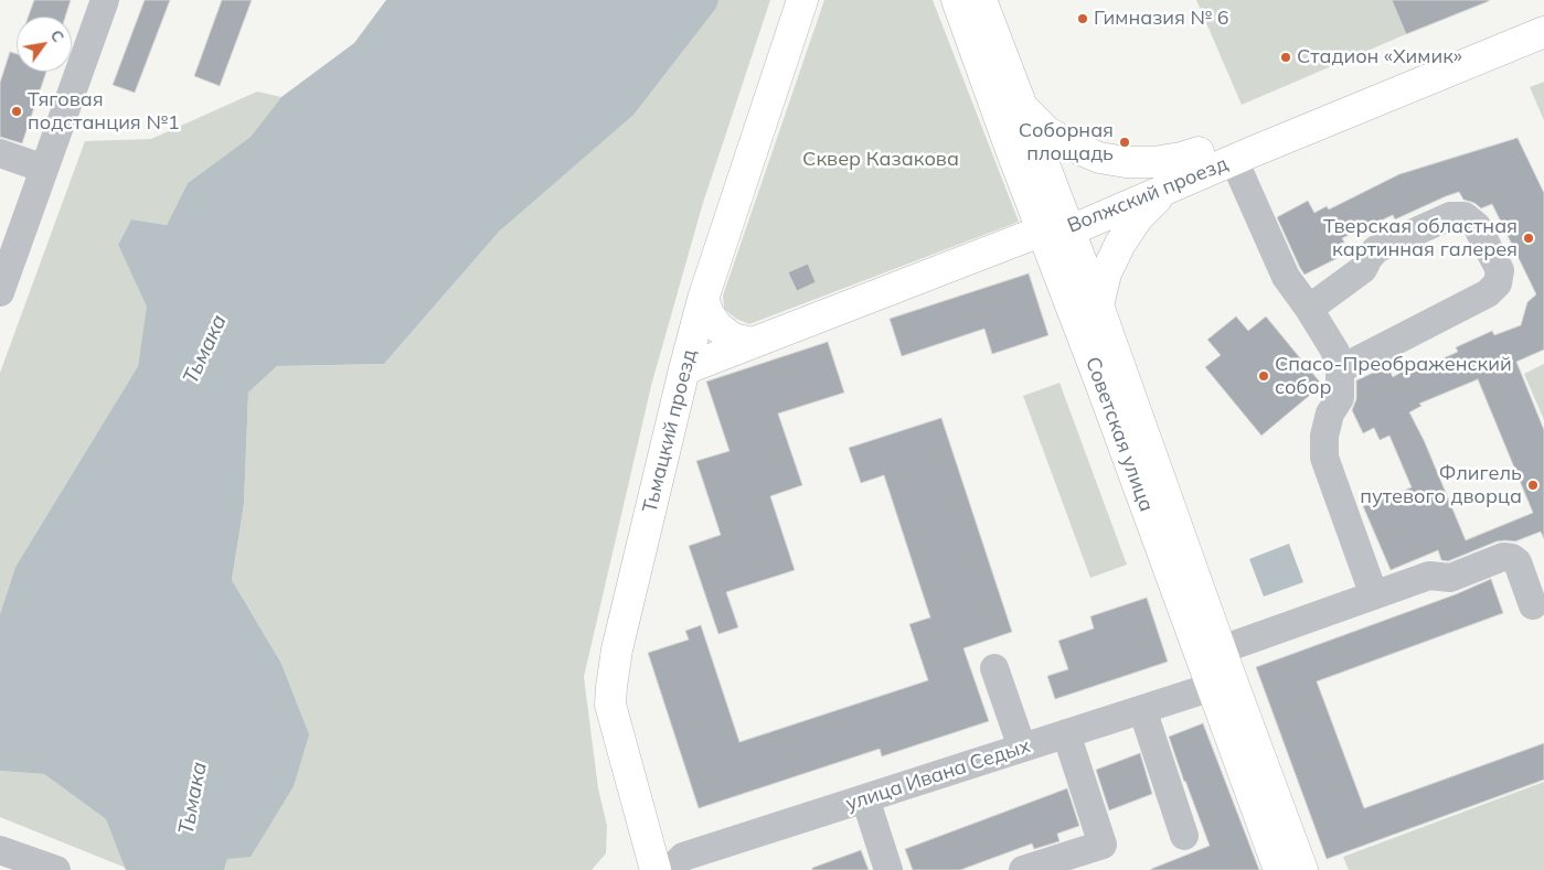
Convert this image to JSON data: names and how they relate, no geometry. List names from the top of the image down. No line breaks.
{"streets":{"main road":["Волжский проезд","Тьмацкий проезд","Советская улица"],"street":["улица Ивана Седых"]},"crossings":[["Волжский проезд","Советская улица"],["Советская улица","улица Ивана Седых"]],"water":["Тьмака"],"parks":["Сквер Казакова"],"places":["Гимназия № 6","Стадион «Химик»","Тяговая подстанция №1","Соборная площадь","Тверская областная картинная галерея","Спасо-Преображенский собор","Флигель путевого дворца"],"north":"top right"}
